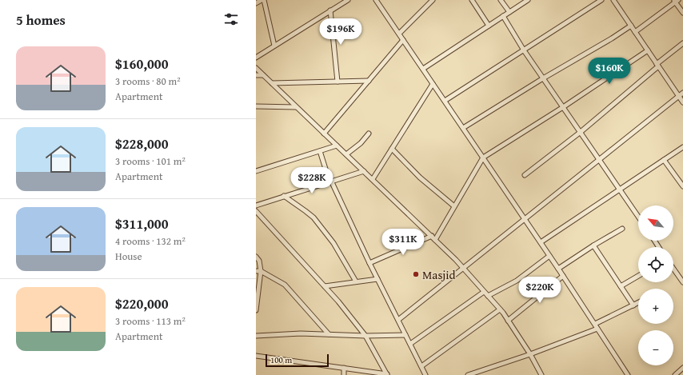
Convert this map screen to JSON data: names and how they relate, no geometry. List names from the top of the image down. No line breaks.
{"places":["Masjid"],"scale_bar":"100 m","north":"top left","page":{"heading":"5 homes","price":["$196K","$160K","$228K","$311K","$220K"],"list":[{"name":"$160,000","note":"3 rooms · 80 m² · Apartment"},{"name":"$228,000","note":"3 rooms · 101 m² · Apartment"},{"name":"$311,000","note":"4 rooms · 132 m² · House"},{"name":"$220,000","note":"3 rooms · 113 m² · Apartment"}],"map_buttons":["+","−"],"scale":"100 m"}}
